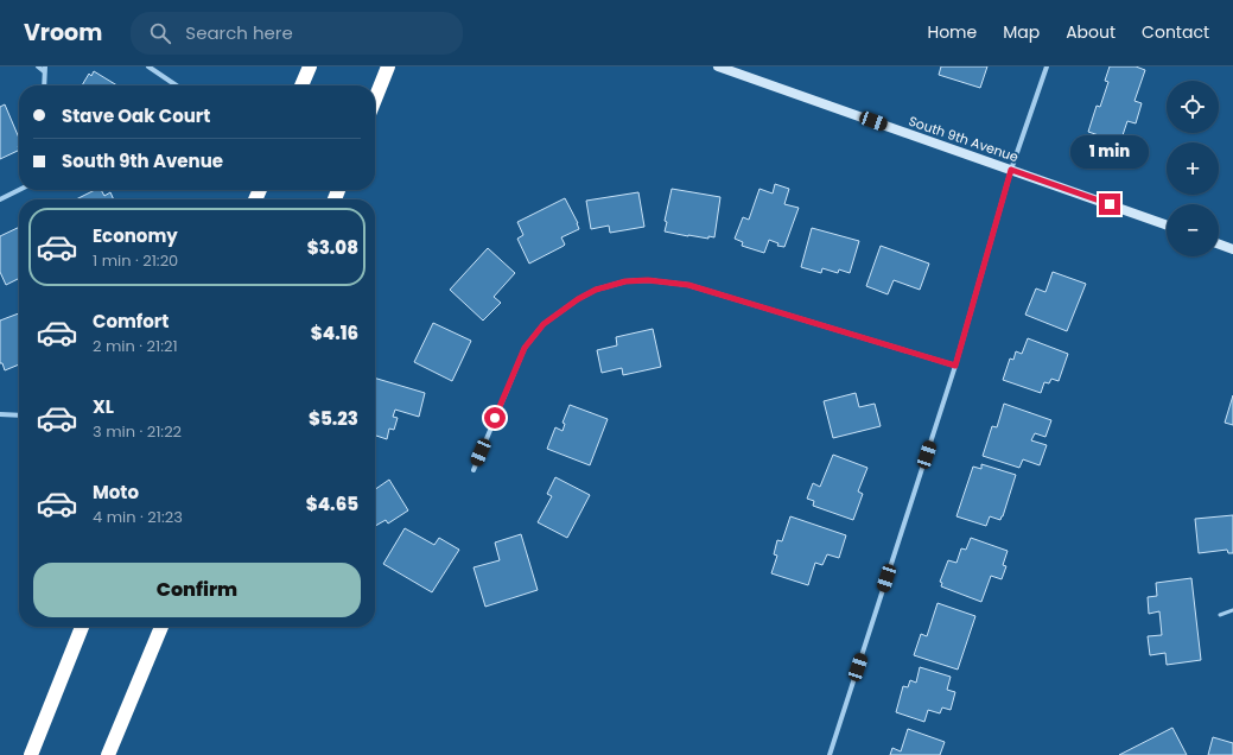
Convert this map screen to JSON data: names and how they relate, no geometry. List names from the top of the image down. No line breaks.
{"streets":{"street":["South 9th Avenue"]},"page":{"header":"Vroom","search":"Search here","nav":["Home","Map","About","Contact"],"map_buttons":["+","−"],"banner":["Stave Oak Court","South 9th Avenue"],"bubble":"1 min","list":[{"name":"Economy","note":"1 min · 21:20","value":"$3.08"},{"name":"Comfort","note":"2 min · 21:21","value":"$4.16"},{"name":"XL","note":"3 min · 21:22","value":"$5.23"},{"name":"Moto","note":"4 min · 21:23","value":"$4.65"}],"buttons":"Confirm"}}
